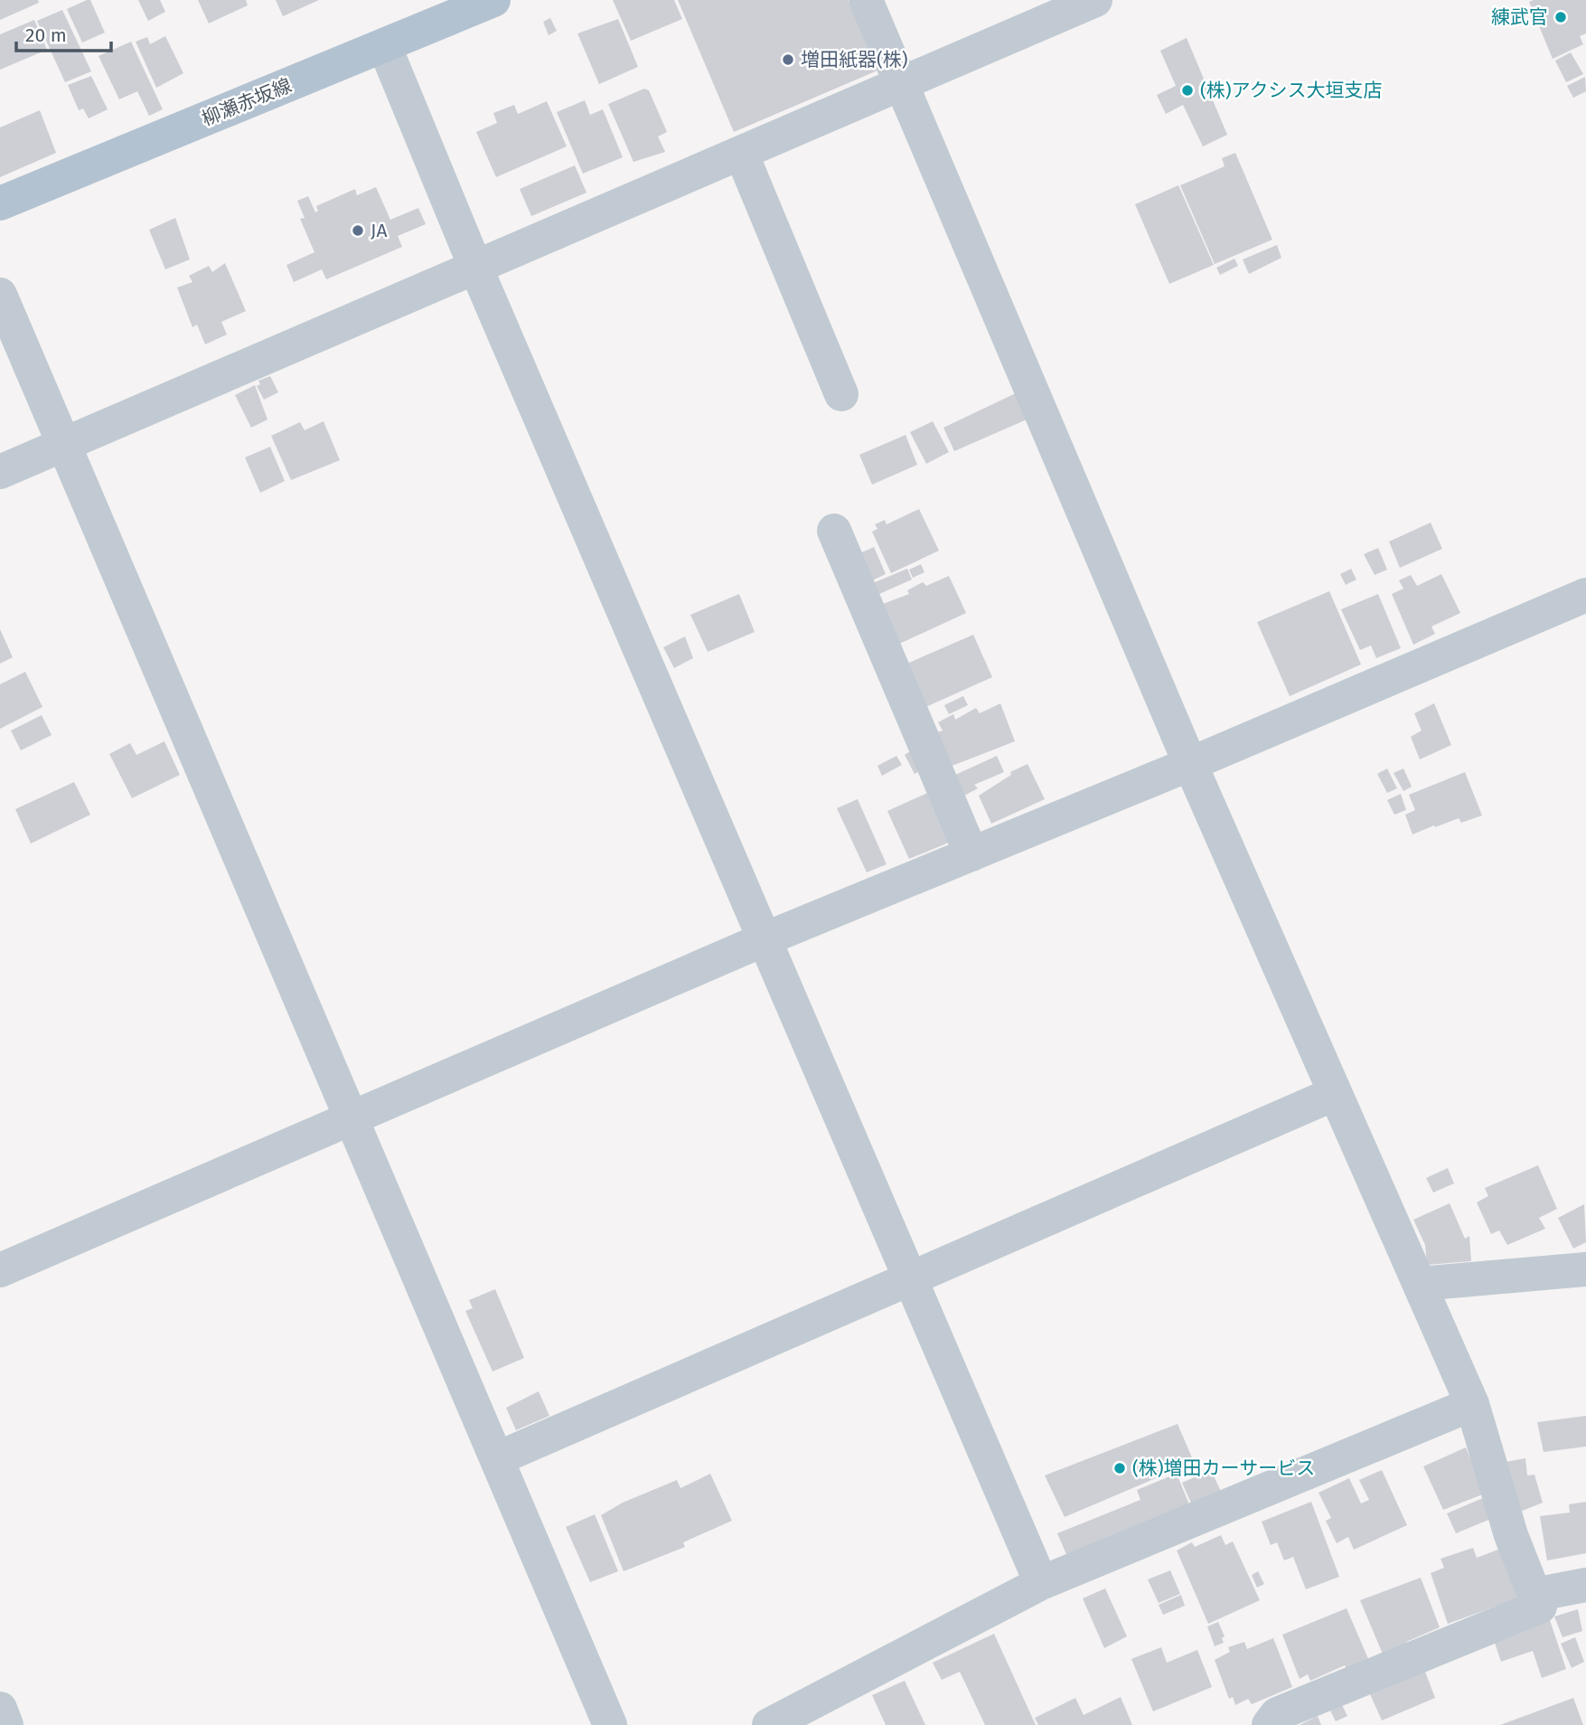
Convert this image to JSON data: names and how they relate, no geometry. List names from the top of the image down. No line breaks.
{"streets":{"main road":["柳瀬赤坂線"]},"places":["練武官","増田紙器(株)","(株)アクシス大垣支店","JA","(株)増田カーサービス"],"scale_bar":"20 m"}
